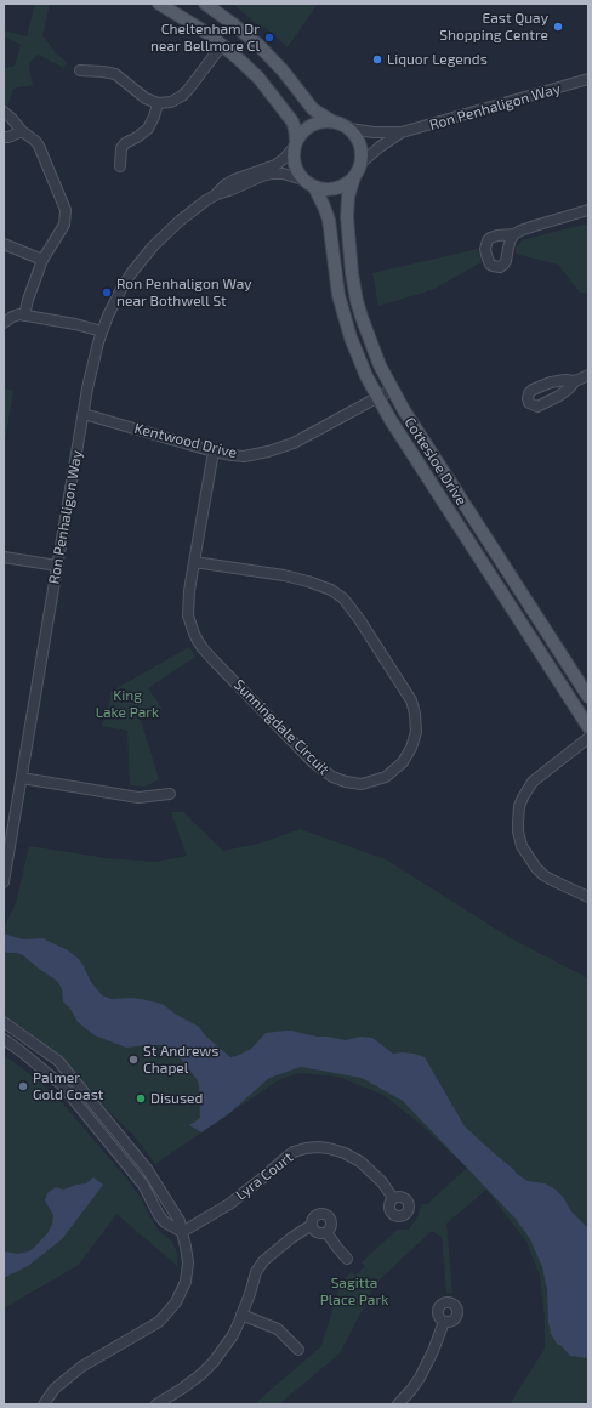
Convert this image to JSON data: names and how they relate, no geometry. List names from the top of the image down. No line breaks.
{"streets":{"main road":["Cottesloe Drive"],"street":["Ron Penhaligon Way","Kentwood Drive","Sunningdale Circuit","Lyra Court"]},"crossings":[["Ron Penhaligon Way","Kentwood Drive"],["Ron Penhaligon Way","Cottesloe Drive"],["Kentwood Drive","Cottesloe Drive"],["Kentwood Drive","Sunningdale Circuit"]],"parks":["King Lake Park","Sagitta Place Park"],"places":["East Quay Shopping Centre","Cheltenham Dr near Bellmore Cl","Liquor Legends","Ron Penhaligon Way near Bothwell St","St Andrews Chapel","Palmer Gold Coast","Disused"]}
